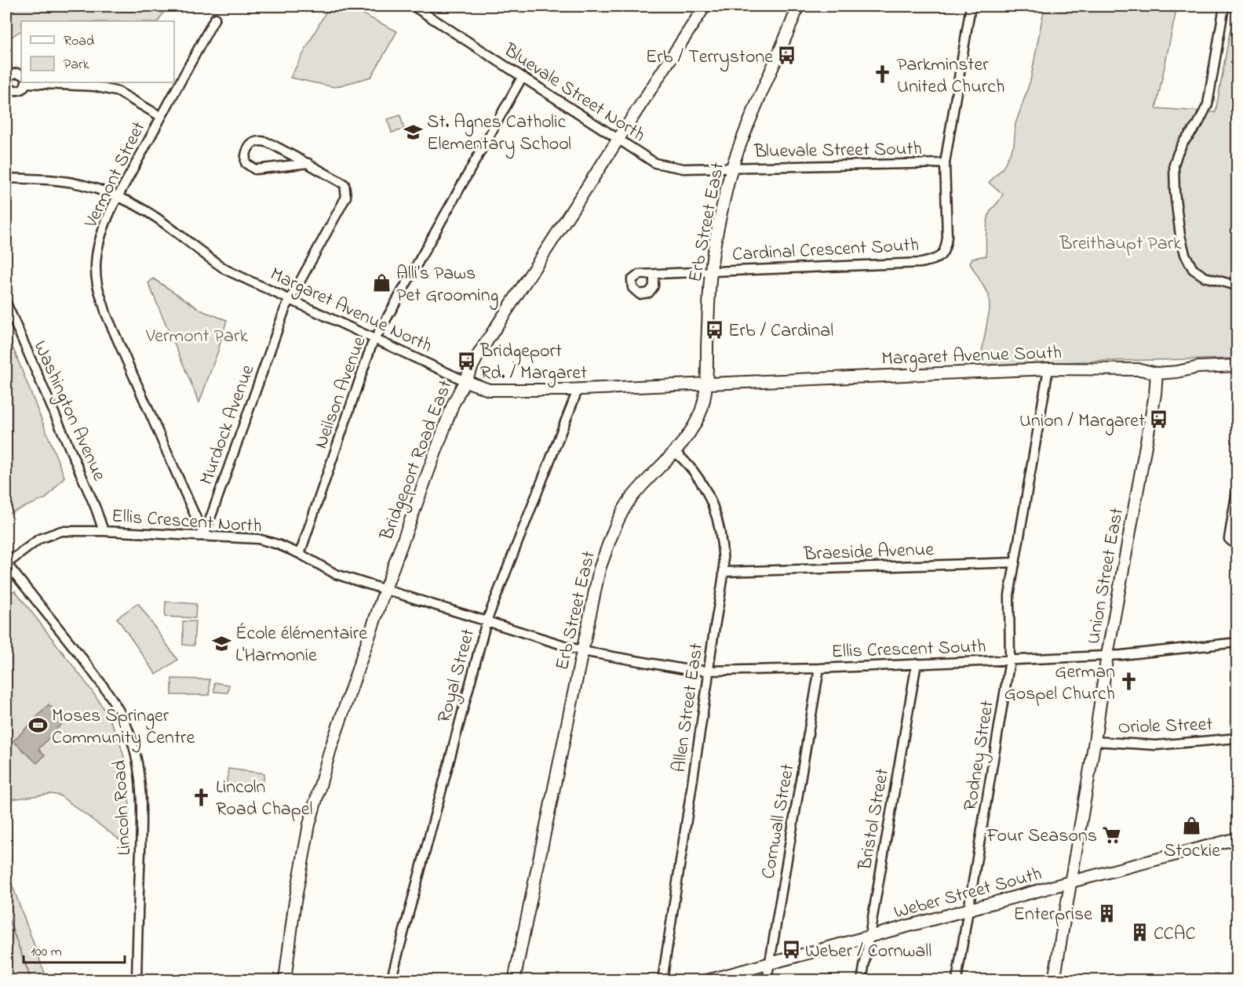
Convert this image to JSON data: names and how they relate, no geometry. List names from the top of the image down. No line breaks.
{"streets":{"main road":["Erb Street East","Margaret Avenue North","Margaret Avenue South","Bridgeport Road East","Union Street East","Weber Street South"],"street":["Bluevale Street North","Bluevale Street South","Vermont Street","Cardinal Crescent South","Neilson Avenue","Washington Avenue","Murdock Avenue","Ellis Crescent North","Braeside Avenue","Ellis Crescent South","Royal Street","Allen Street East","Oriole Street","Rodney Street","Lincoln Road","Bristol Street","Cornwall Street"]},"crossings":[["Bluevale Street North","Bluevale Street South"],["Bluevale Street North","Erb Street East"],["Bluevale Street North","Neilson Avenue"],["Bluevale Street North","Bridgeport Road East"],["Bluevale Street South","Erb Street East"],["Bluevale Street South","Cardinal Crescent South"],["Vermont Street","Margaret Avenue North"],["Vermont Street","Murdock Avenue"],["Vermont Street","Ellis Crescent North"],["Erb Street East","Cardinal Crescent South"],["Erb Street East","Margaret Avenue North"],["Erb Street East","Margaret Avenue South"],["Erb Street East","Ellis Crescent North"],["Erb Street East","Ellis Crescent South"],["Erb Street East","Allen Street East"],["Margaret Avenue North","Margaret Avenue South"],["Margaret Avenue North","Neilson Avenue"],["Margaret Avenue North","Murdock Avenue"],["Margaret Avenue North","Bridgeport Road East"],["Margaret Avenue North","Royal Street"],["Margaret Avenue South","Union Street East"],["Margaret Avenue South","Rodney Street"],["Neilson Avenue","Ellis Crescent North"],["Washington Avenue","Ellis Crescent North"],["Murdock Avenue","Ellis Crescent North"],["Bridgeport Road East","Ellis Crescent North"],["Ellis Crescent North","Ellis Crescent South"],["Ellis Crescent North","Royal Street"],["Ellis Crescent North","Lincoln Road"],["Braeside Avenue","Allen Street East"],["Braeside Avenue","Rodney Street"],["Union Street East","Ellis Crescent South"],["Union Street East","Oriole Street"],["Union Street East","Weber Street South"],["Ellis Crescent South","Allen Street East"],["Ellis Crescent South","Rodney Street"],["Ellis Crescent South","Bristol Street"],["Ellis Crescent South","Cornwall Street"],["Rodney Street","Weber Street South"],["Bristol Street","Weber Street South"],["Cornwall Street","Weber Street South"]],"parks":["Breithaupt Park","Vermont Park"],"places":{"bus stop":["Erb / Terrystone","Erb / Cardinal","Bridgeport Rd. / Margaret","Union / Margaret","Weber / Cornwall"],"church":["Parkminster United Church","German Gospel Church","Lincoln Road Chapel"],"school or university":["St. Agnes Catholic Elementary School","École élémentaire L'Harmonie"],"shop":["Alli’s Paws Pet Grooming","Stockie"],"sports":["Moses Springer Community Centre"],"supermarket":["Four Seasons"],"building":["Enterprise","CCAC"]},"legend":["Road","Park"],"scale_bar":"100 m"}
